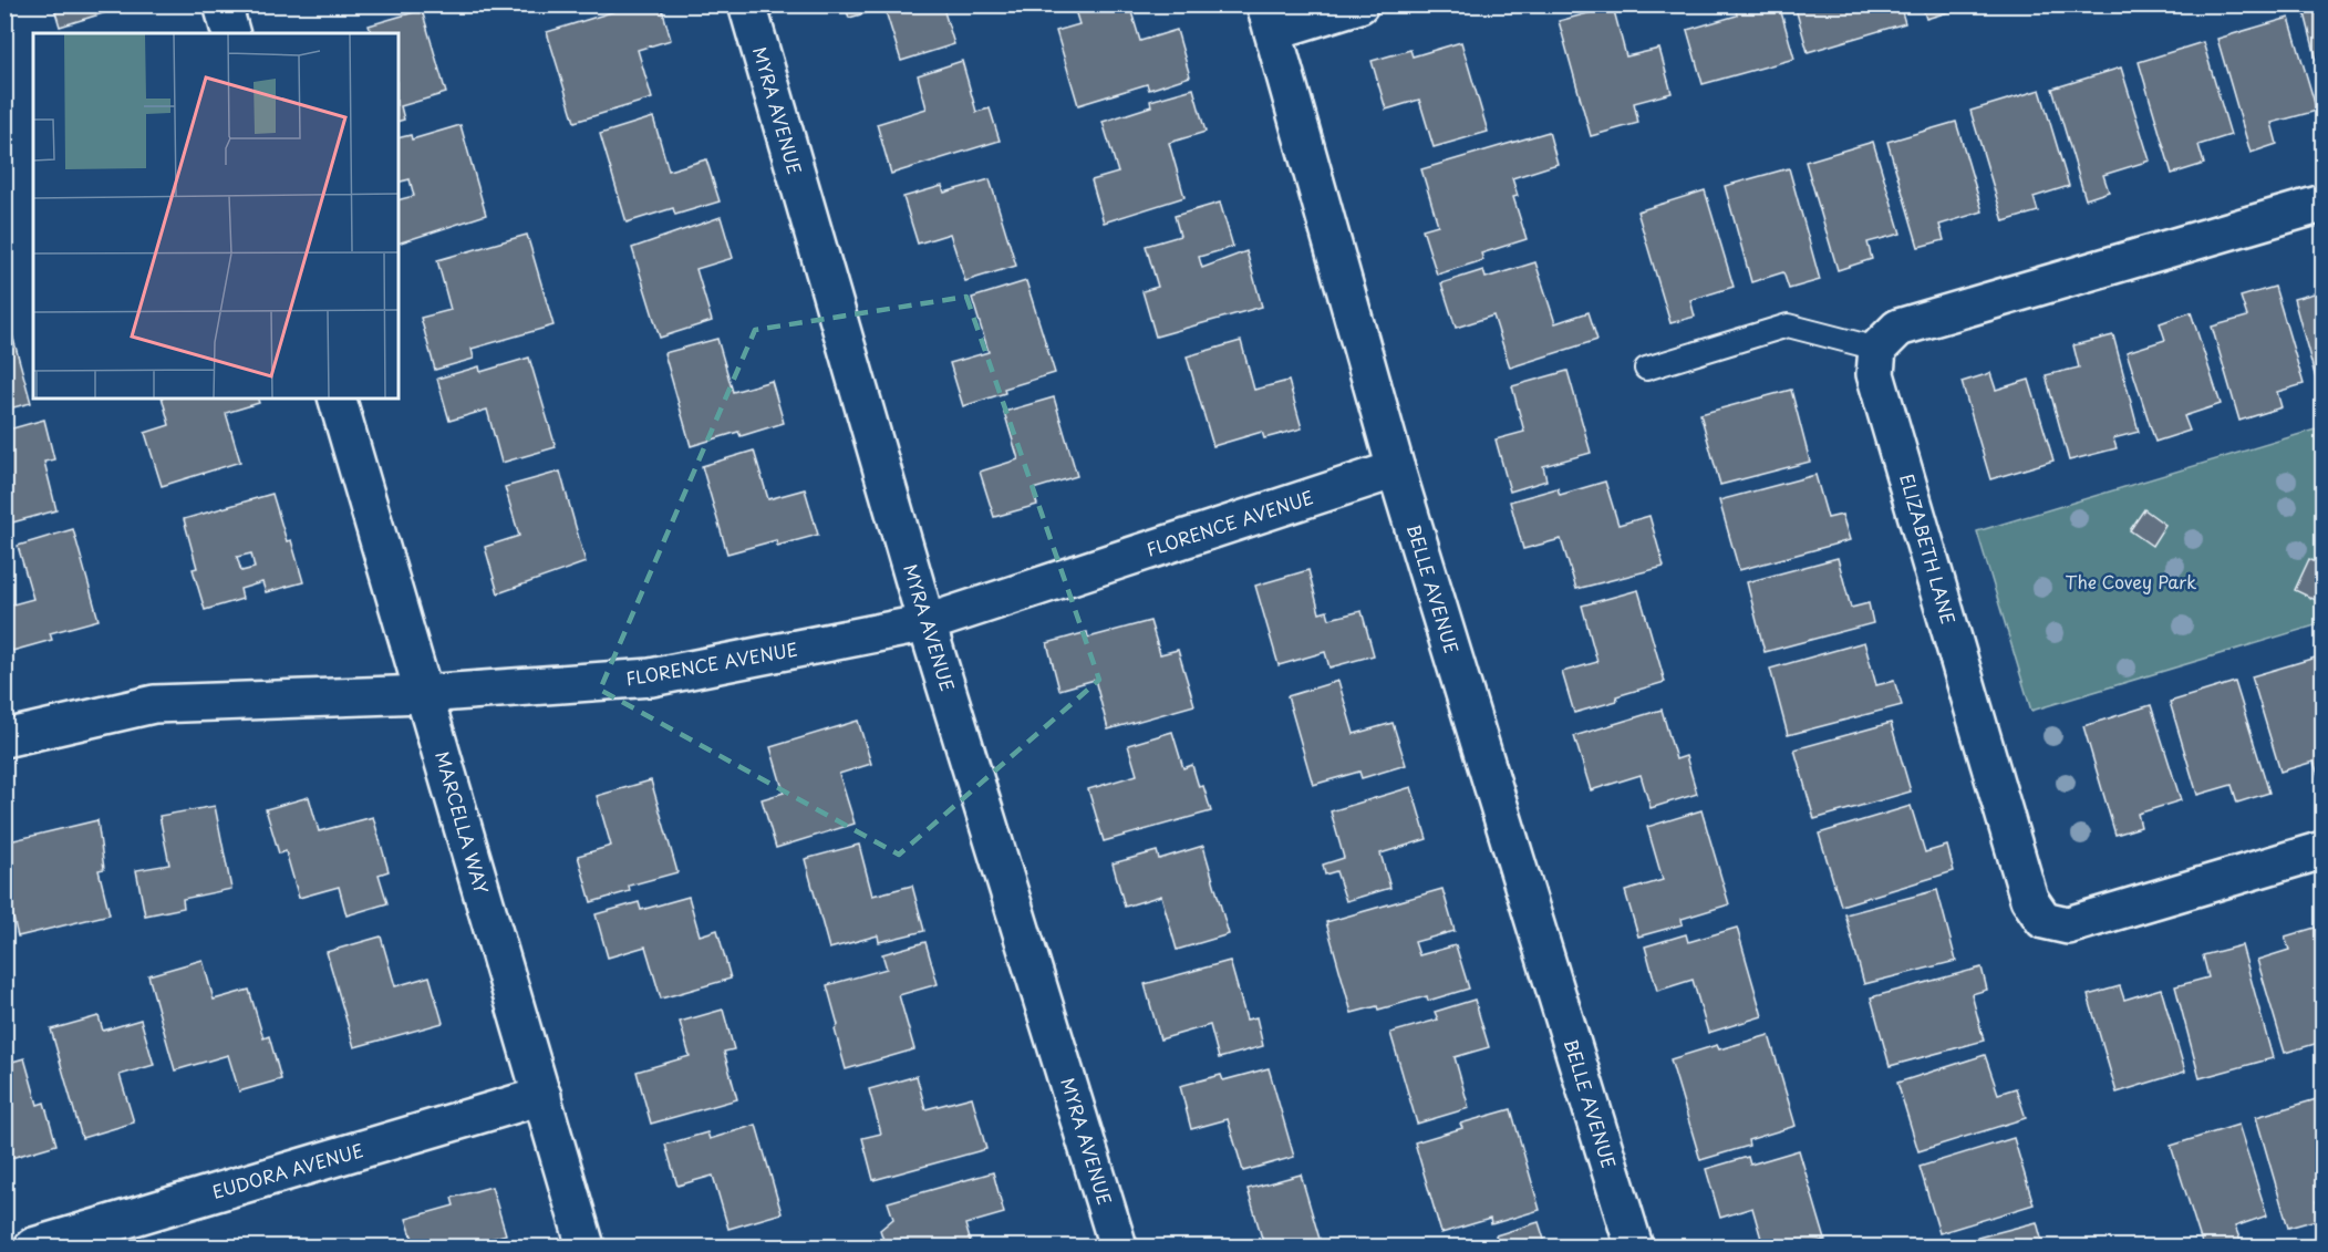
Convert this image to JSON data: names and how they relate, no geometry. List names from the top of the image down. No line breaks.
{"streets":{"street":["MYRA AVENUE","FLORENCE AVENUE","ELIZABETH LANE","BELLE AVENUE","MARCELLA WAY","EUDORA AVENUE"]},"crossings":[["MYRA AVENUE","FLORENCE AVENUE"],["FLORENCE AVENUE","BELLE AVENUE"],["FLORENCE AVENUE","MARCELLA WAY"],["MARCELLA WAY","EUDORA AVENUE"]],"parks":["The Covey Park"]}
